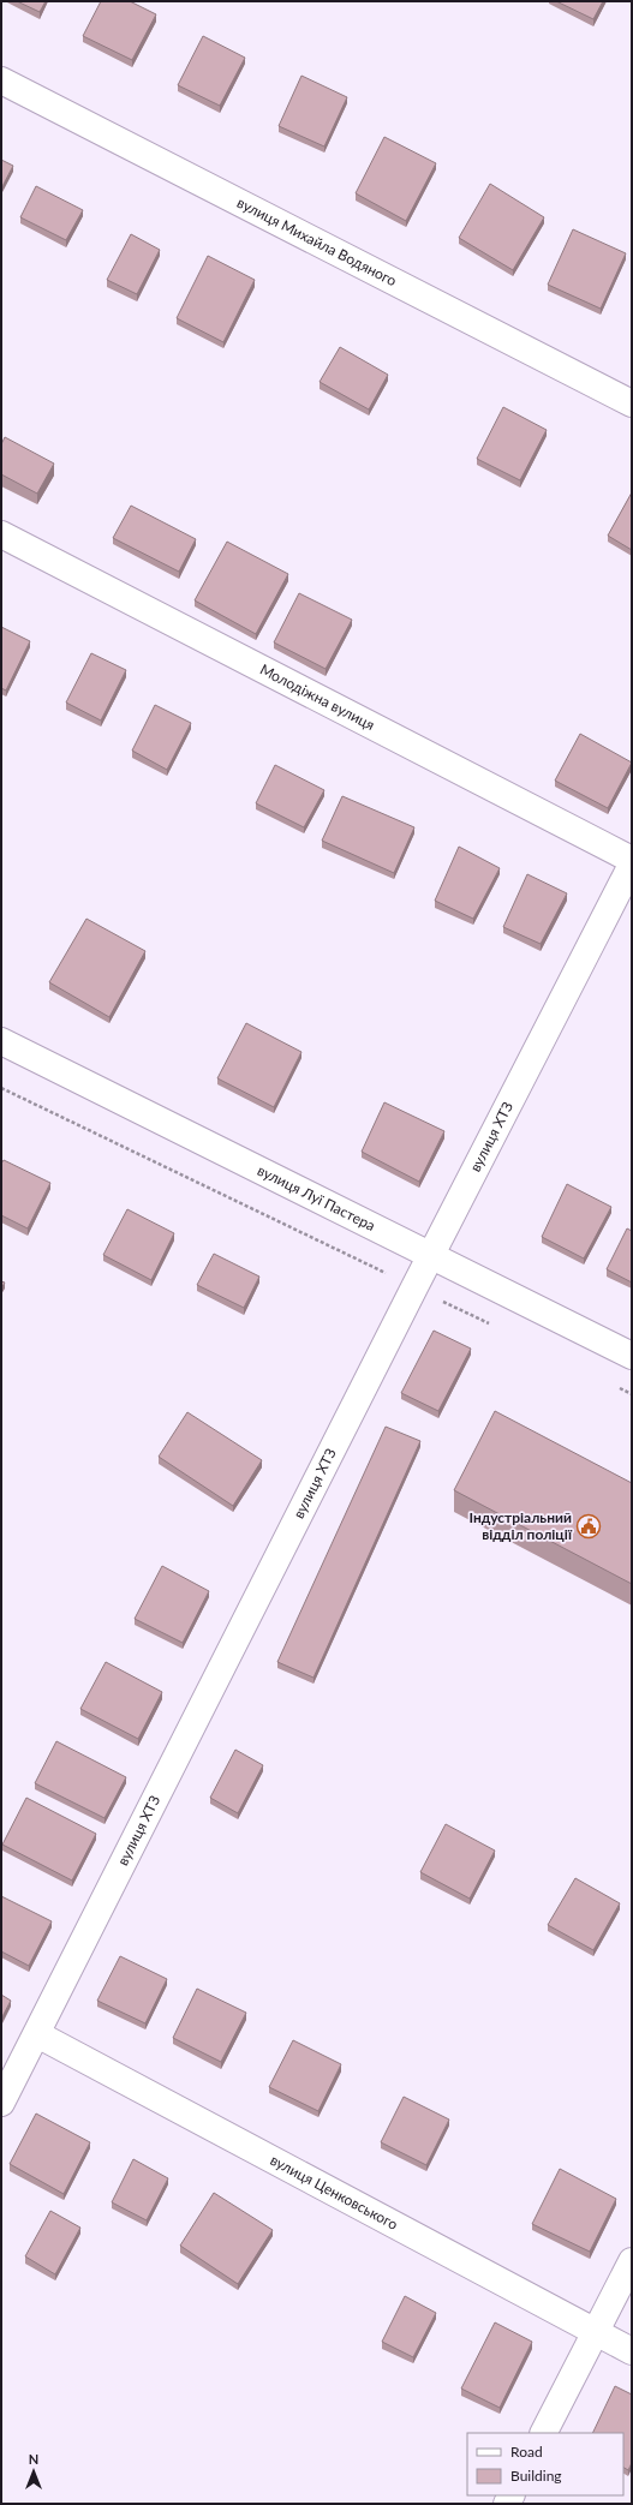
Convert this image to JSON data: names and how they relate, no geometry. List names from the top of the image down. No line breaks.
{"streets":{"street":["вулиця Михайла Водяного","Молодіжна вулиця","вулиця ХТЗ","вулиця Луї Пастера","вулиця Ценковського"]},"crossings":[["вулиця ХТЗ","вулиця Луї Пастера"],["вулиця ХТЗ","вулиця Ценковського"]],"places":{"public building":["Індустріальний відділ поліції"]},"legend":["Road","Building"],"north":"top"}
